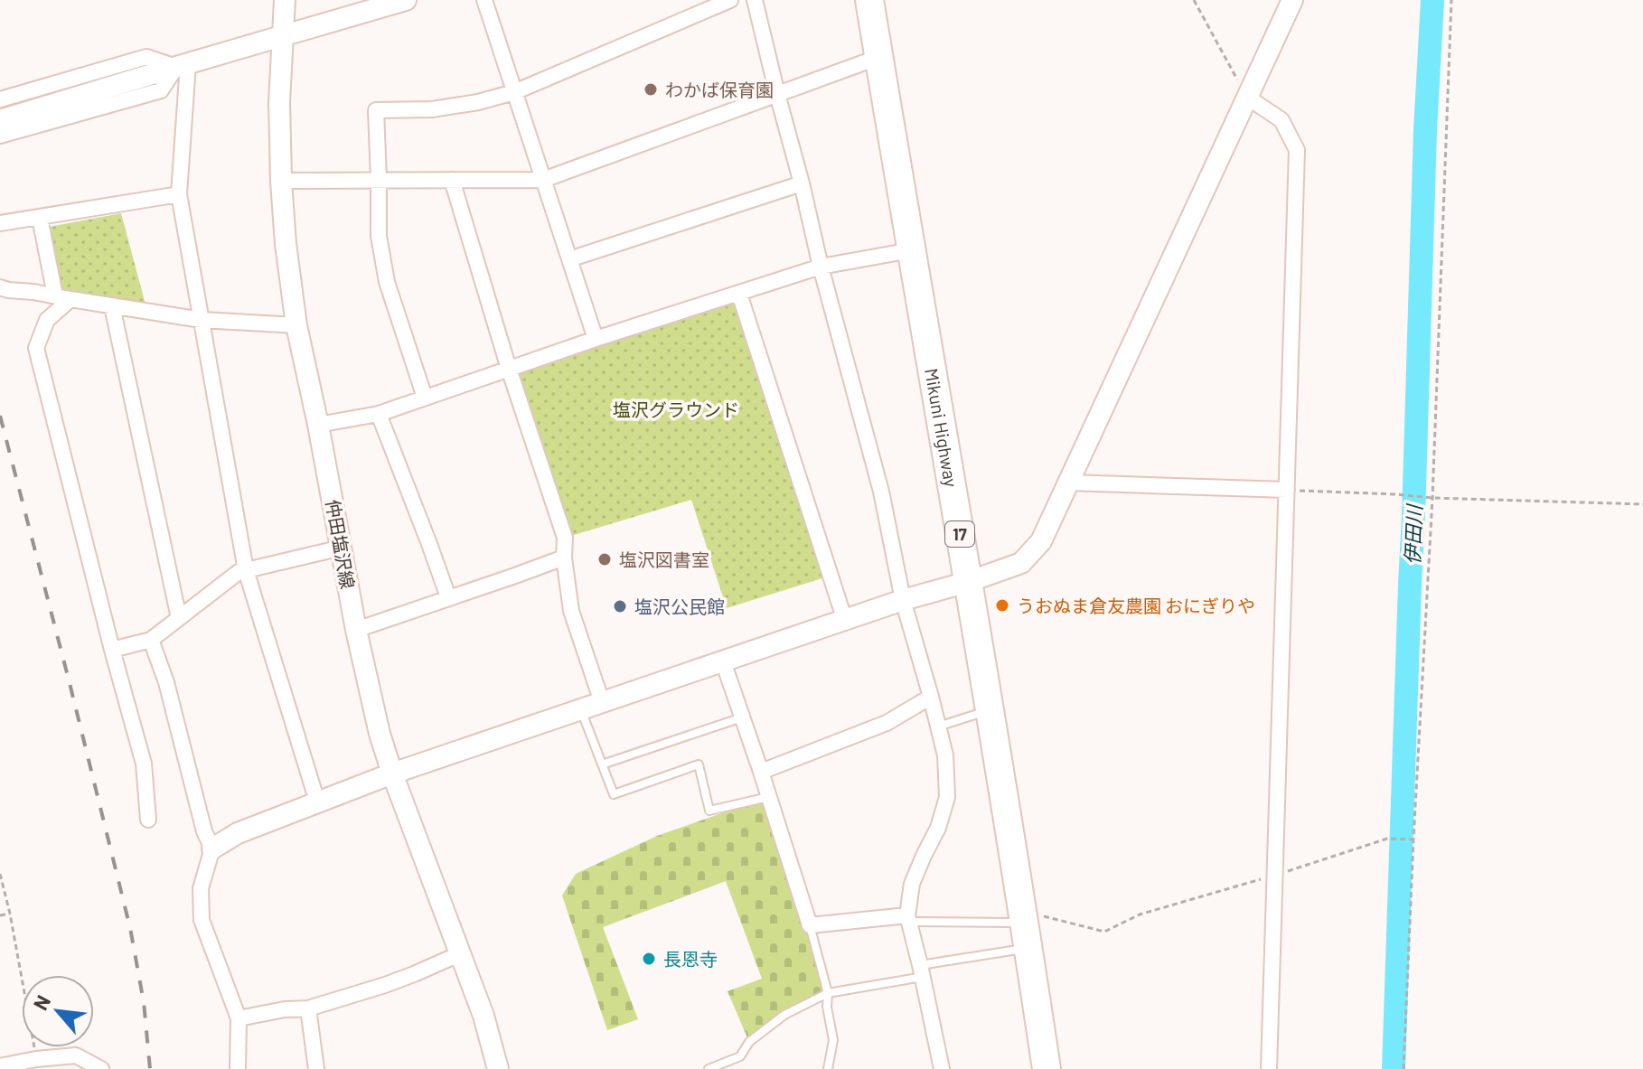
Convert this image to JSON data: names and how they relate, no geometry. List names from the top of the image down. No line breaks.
{"streets":{"highway":["Mikuni Highway","17"],"street":["仲田塩沢線"]},"water":["伊田川"],"parks":["塩沢グラウンド"],"places":["わかば保育園","塩沢図書室","うおぬま倉友農園 おにぎりや","塩沢公民館","長恩寺"],"north":"top left"}
